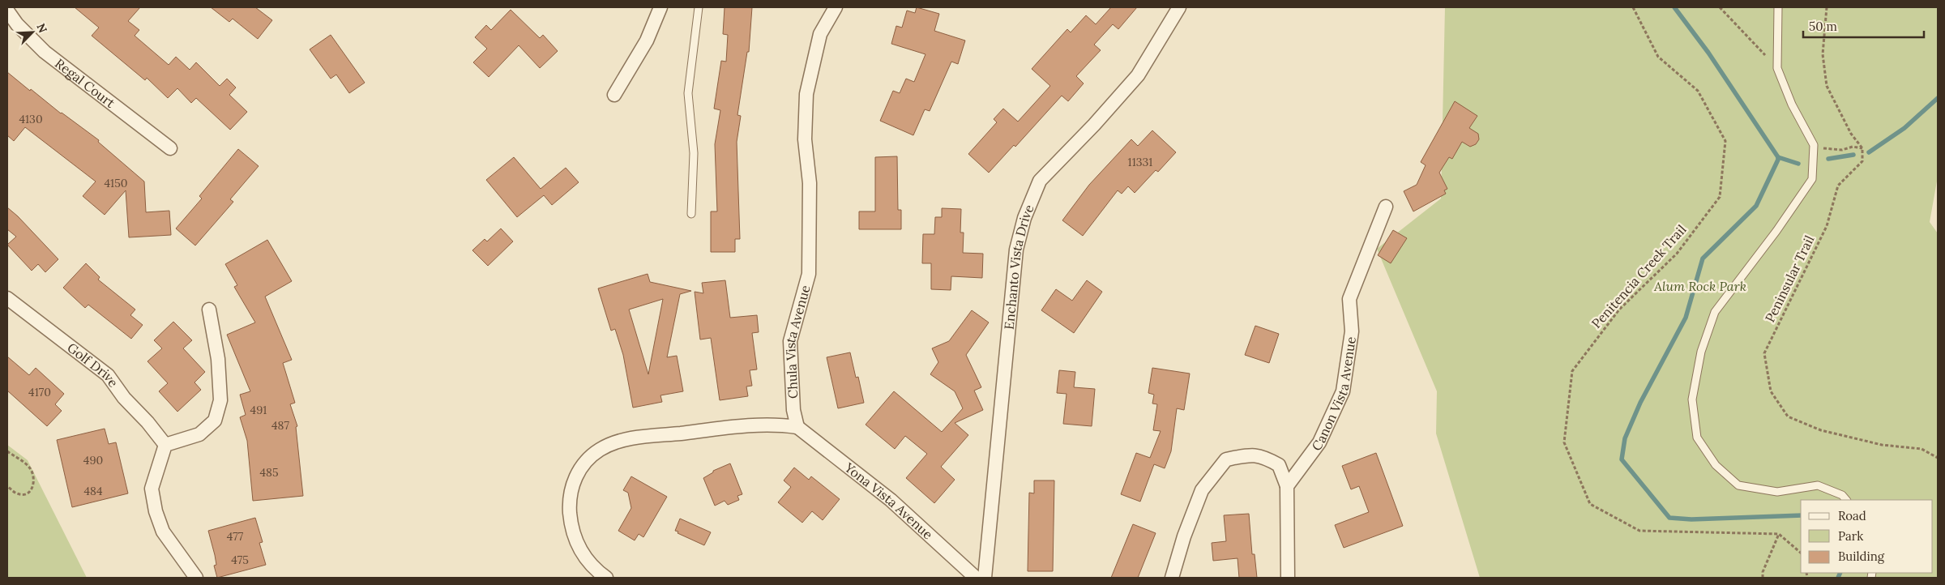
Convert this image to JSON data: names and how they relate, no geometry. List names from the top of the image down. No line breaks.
{"streets":{"street":["Regal Court","Enchanto Vista Drive","Chula Vista Avenue","Golf Drive","Canon Vista Avenue","Yona Vista Avenue"],"path":["Penitencia Creek Trail","Peninsular Trail"]},"crossings":[["Chula Vista Avenue","Yona Vista Avenue"]],"parks":["Alum Rock Park"],"house_numbers":["4130","11331","4150","4170","491","487","490","485","484","477","475"],"legend":["Road","Park","Building"],"scale_bar":"50 m","north":"top right"}
